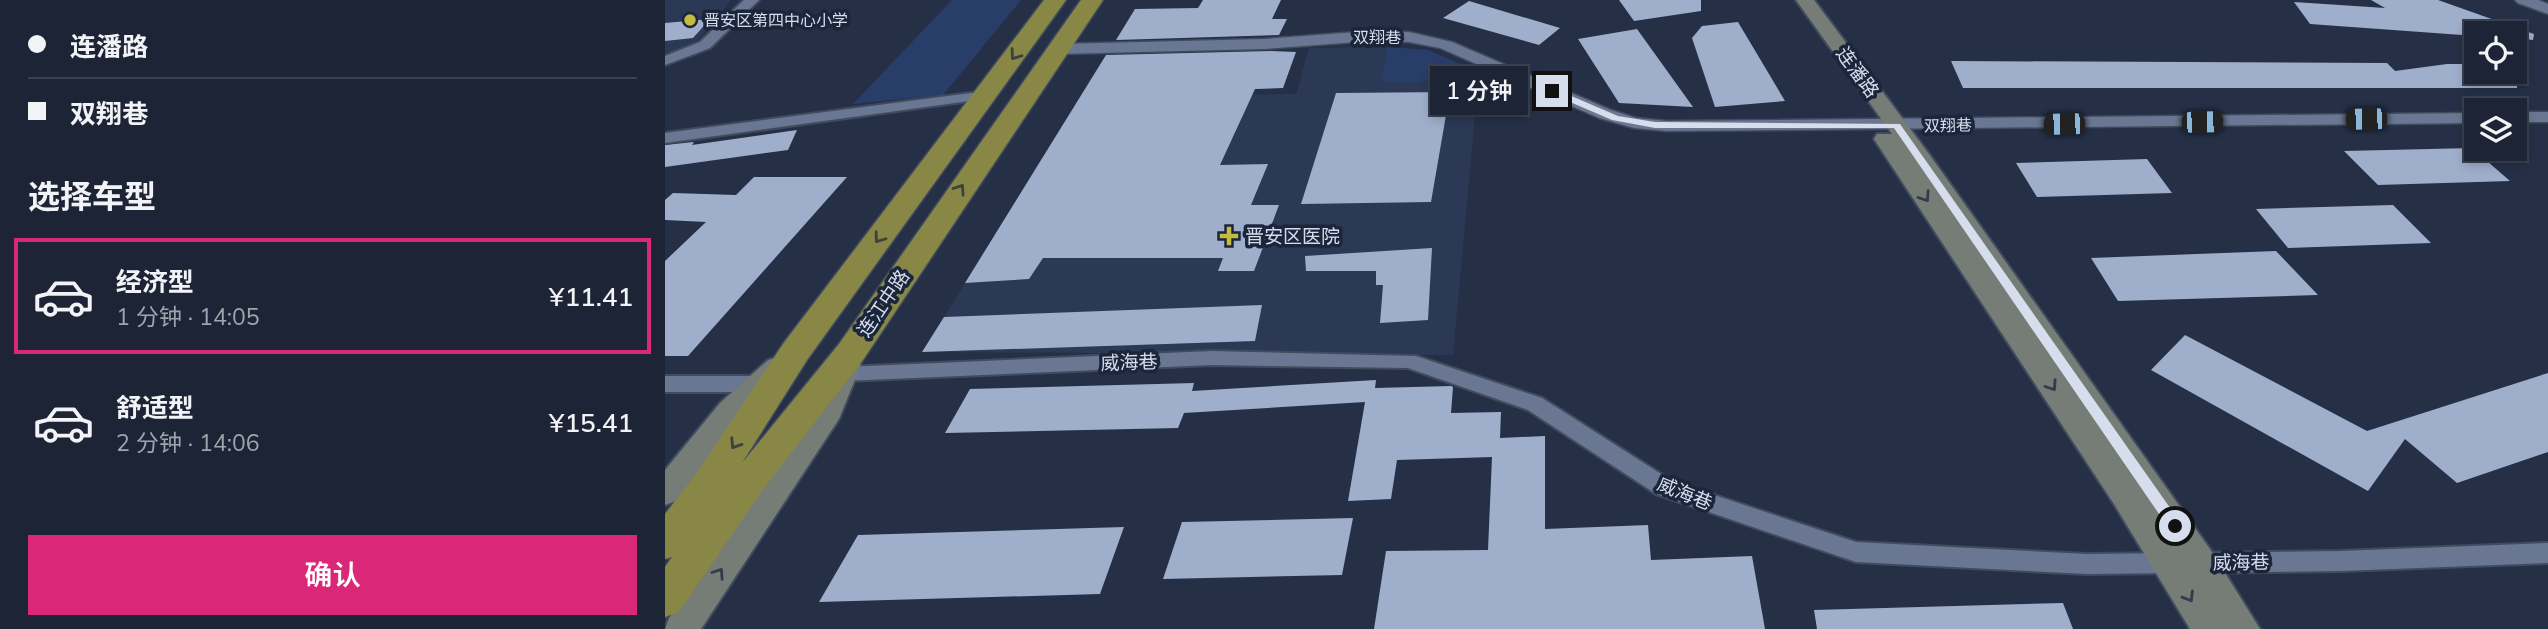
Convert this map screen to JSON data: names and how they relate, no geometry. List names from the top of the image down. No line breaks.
{"streets":{"highway":["连江中路"],"main road":["连潘路"],"street":["双翔巷","威海巷"]},"crossings":[["双翔巷","连潘路"],["双翔巷","连江中路"],["连潘路","威海巷"],["连江中路","威海巷"]],"places":{"other":["晋安区第四中心小学"],"health":["晋安区医院"]},"page":{"banner":["连潘路","双翔巷"],"bubble":"1 分钟","heading":"选择车型","list":[{"name":"经济型","note":"1 分钟 · 14:05","value":"¥11.41"},{"name":"舒适型","note":"2 分钟 · 14:06","value":"¥15.41"}],"buttons":"确认"}}
